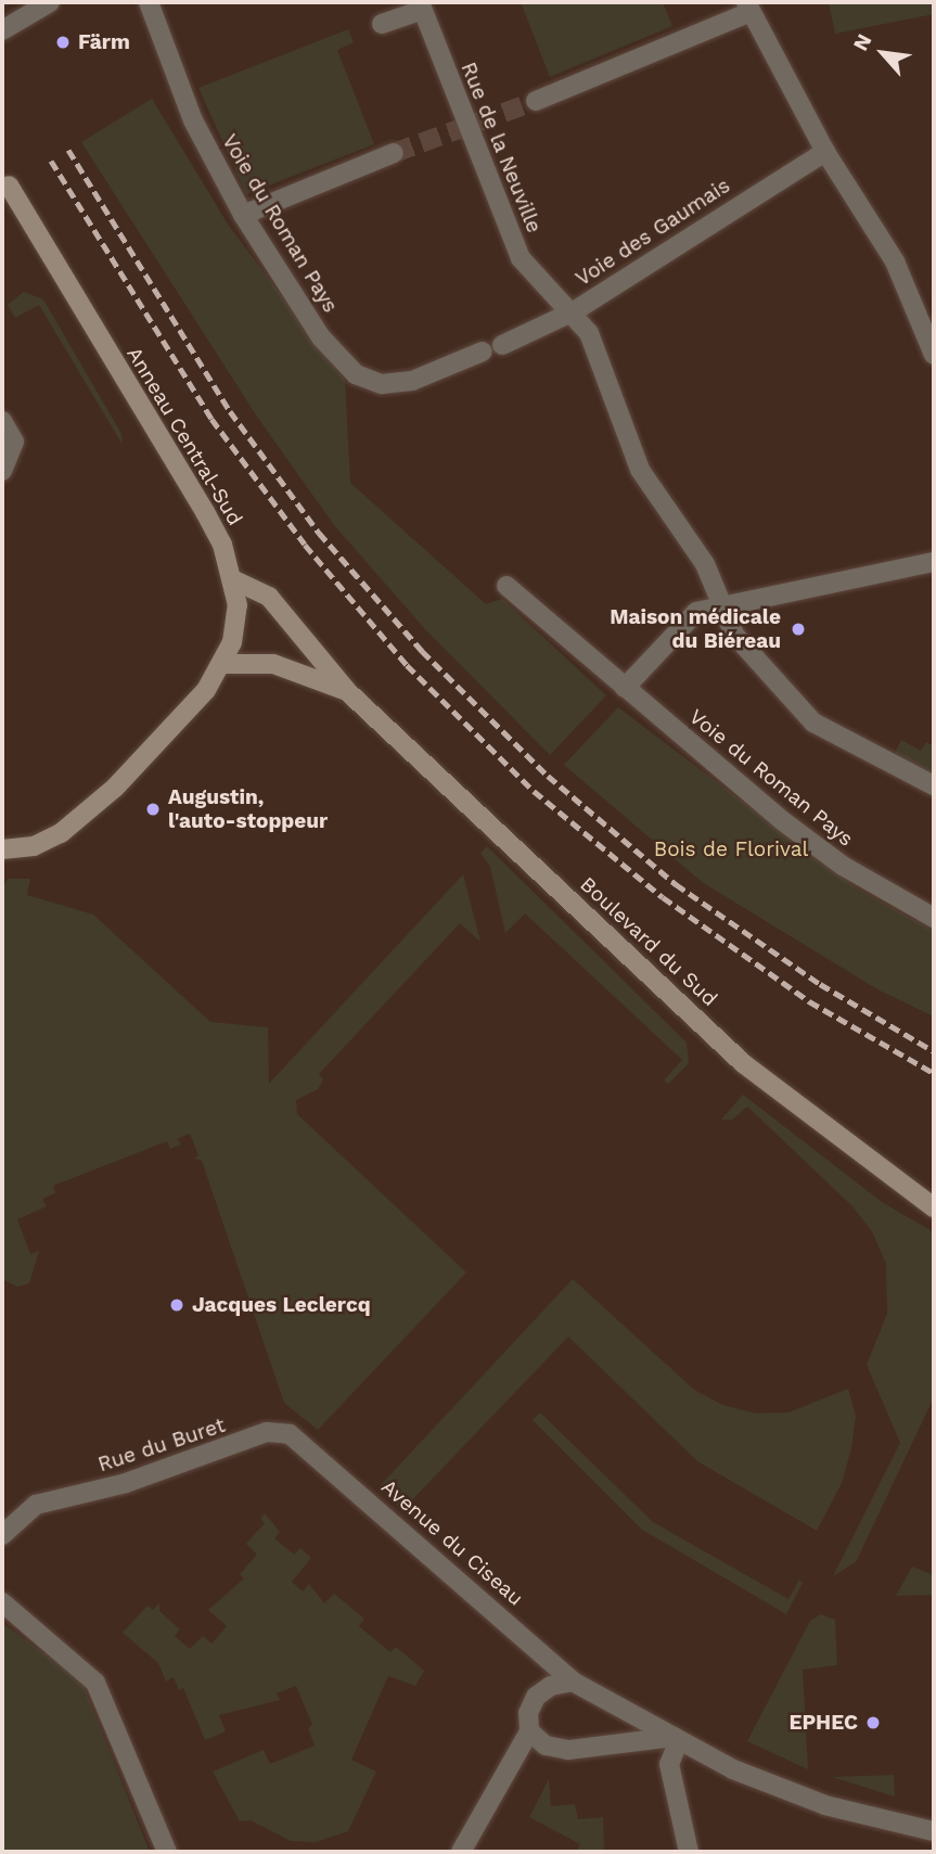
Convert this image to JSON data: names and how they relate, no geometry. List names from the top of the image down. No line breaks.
{"streets":{"main road":["Anneau Central-Sud","Boulevard du Sud"],"street":["Rue de la Neuville","Voie du Roman Pays","Voie des Gaumais","Rue du Buret","Avenue du Ciseau"]},"crossings":[["Rue de la Neuville","Voie des Gaumais"],["Anneau Central-Sud","Boulevard du Sud"],["Rue du Buret","Avenue du Ciseau"]],"parks":["Bois de Florival"],"places":["Färm","Maison médicale du Biéreau","Augustin, l'auto-stoppeur","Jacques Leclercq","EPHEC"],"north":"top left"}
